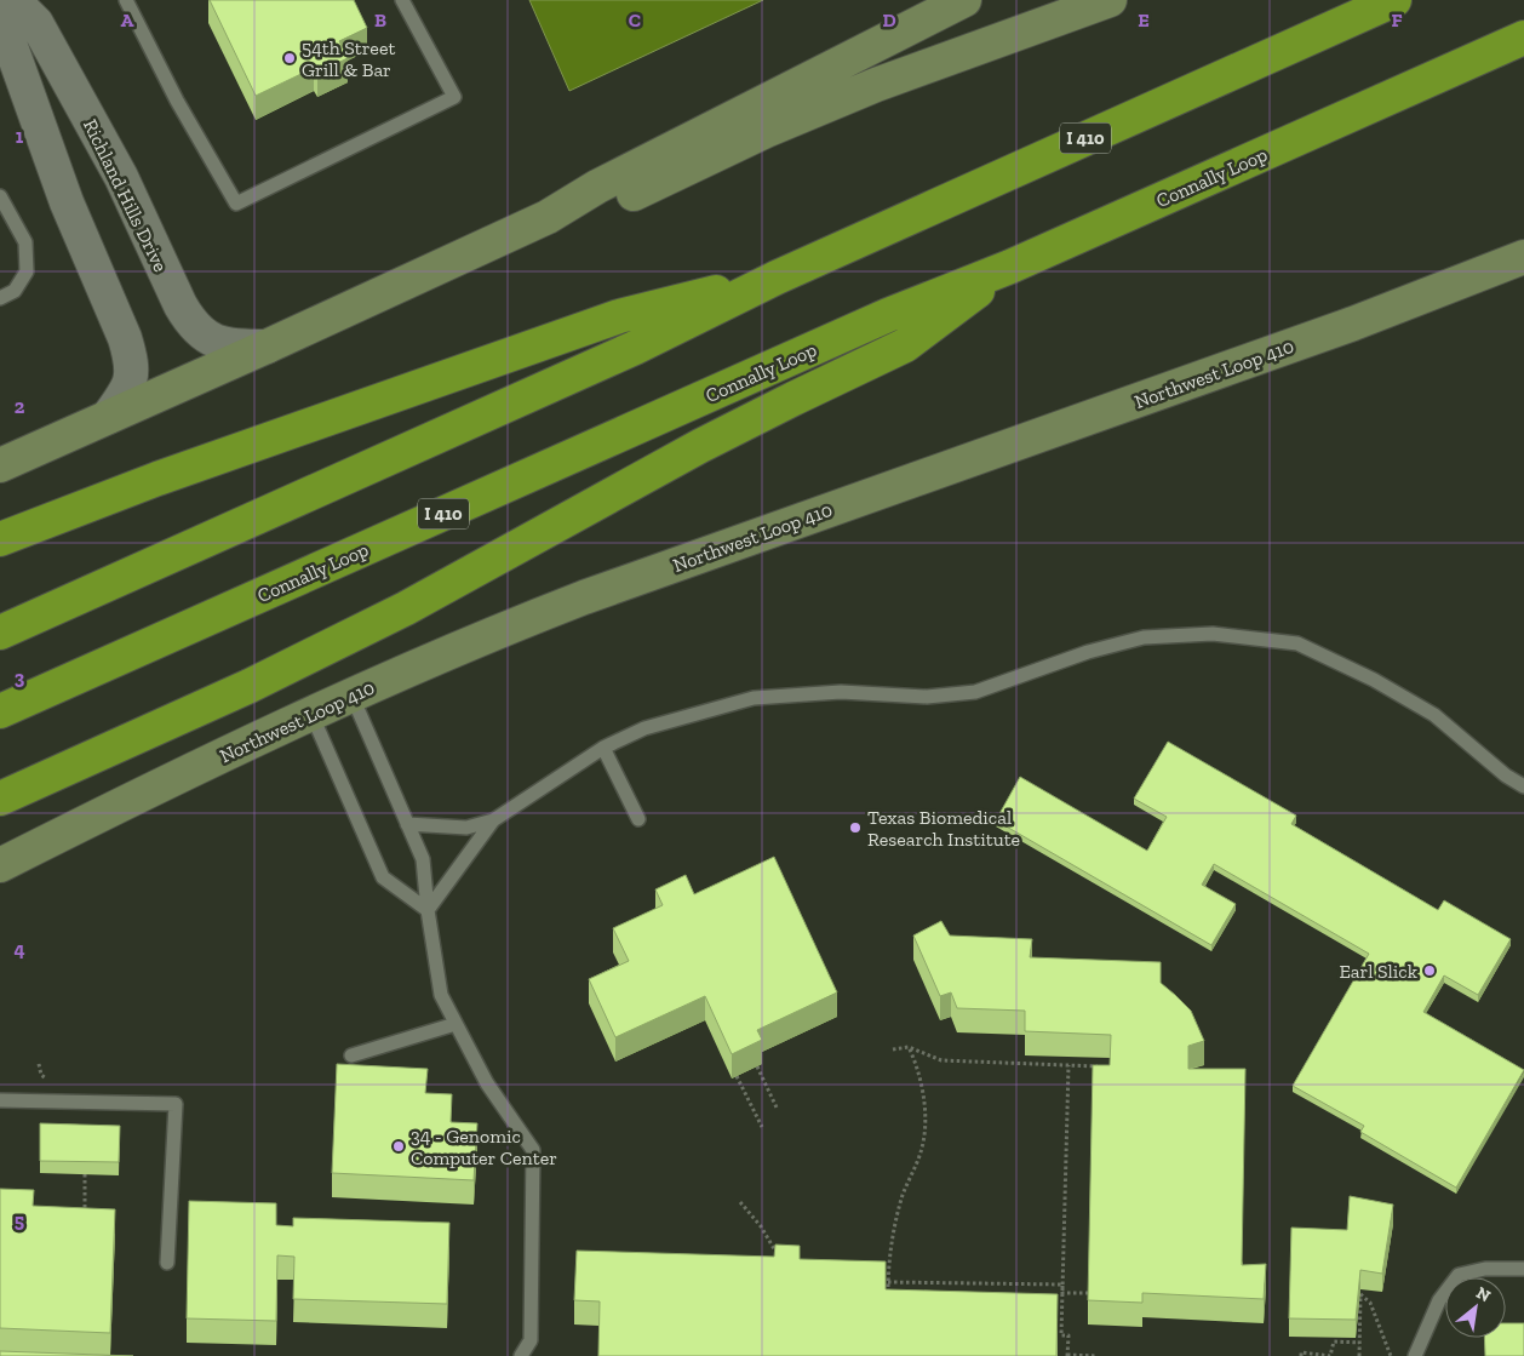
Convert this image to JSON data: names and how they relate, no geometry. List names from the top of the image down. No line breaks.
{"streets":{"highway":["I 410","Connally Loop"],"main road":["Northwest Loop 410"],"street":["Richland Hills Drive"]},"places":["54th Street Grill & Bar","Texas Biomedical Research Institute","Earl Slick","34 - Genomic Computer Center"],"north":"top right","grid":{"columns":["A","B","C","D","E","F"],"rows":["1","2","3","4","5"]}}
